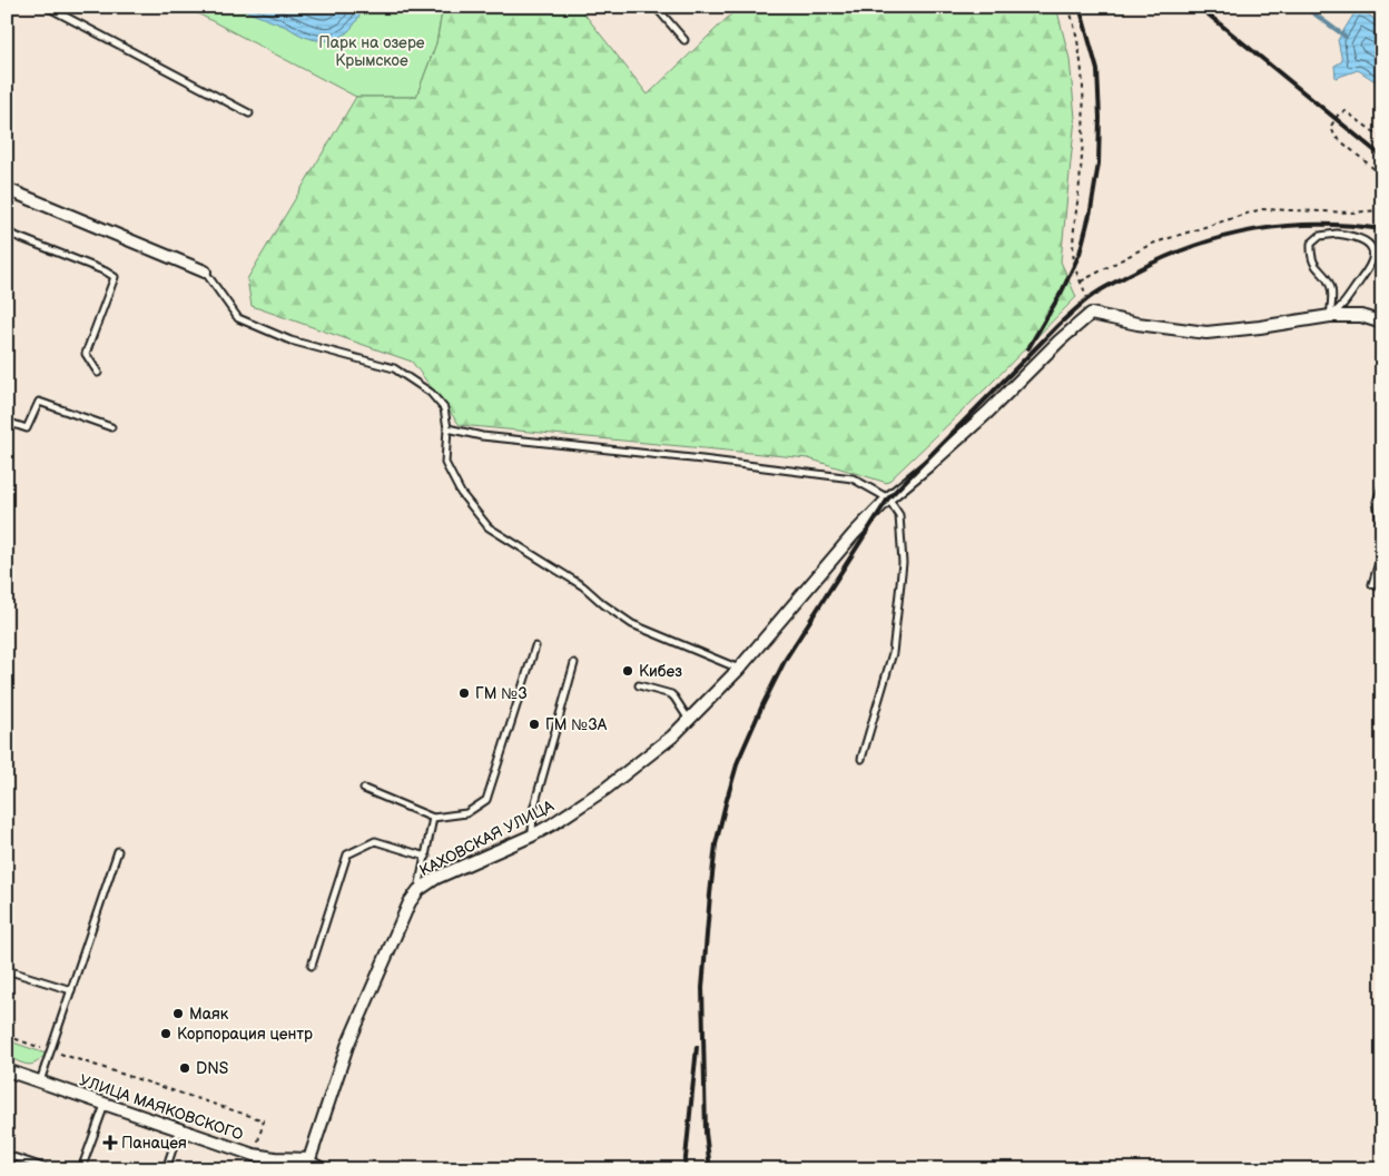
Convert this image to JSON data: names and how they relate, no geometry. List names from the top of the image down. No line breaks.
{"streets":{"street":["КАХОВСКАЯ УЛИЦА","УЛИЦА МАЯКОВСКОГО"]},"crossings":[["КАХОВСКАЯ УЛИЦА","УЛИЦА МАЯКОВСКОГО"]],"parks":["Парк на озере Крымское"],"places":{"other":["Кибез","ГМ №3","ГМ №3А","Маяк","Корпорация центр","DNS"],"health":["Панацея"]}}
